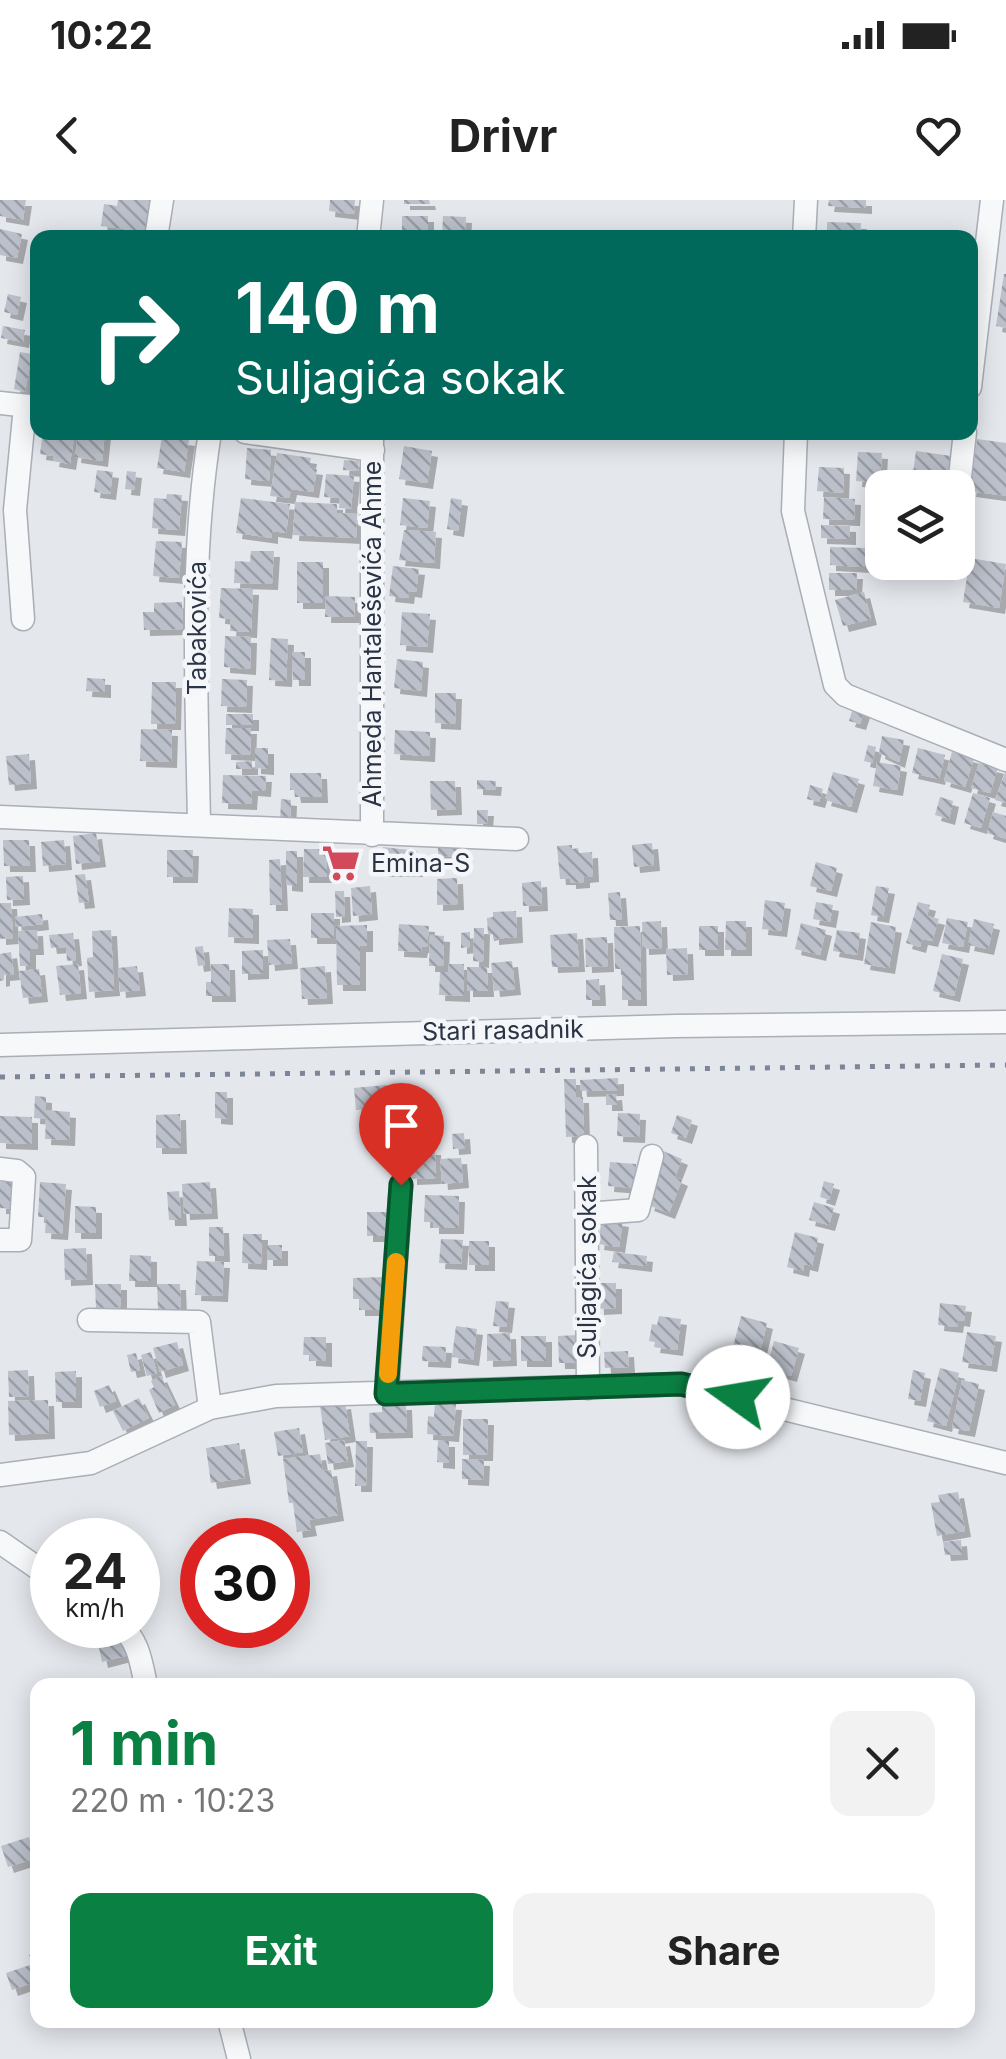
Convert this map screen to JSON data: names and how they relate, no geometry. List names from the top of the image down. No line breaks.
{"streets":{"street":["Tabakovića","Ahmeda Hantaleševića Ahme","Stari rasadnik","Suljagića sokak"]},"places":{"supermarket":["Emina-S"]},"page":{"status":"10:22","header":"Drivr","turn":["140 m","Suljagića sokak"],"speed":"24 km/h","limit":"30","heading":["1 min","220 m · 10:23"],"buttons":["Exit","Share"]}}
